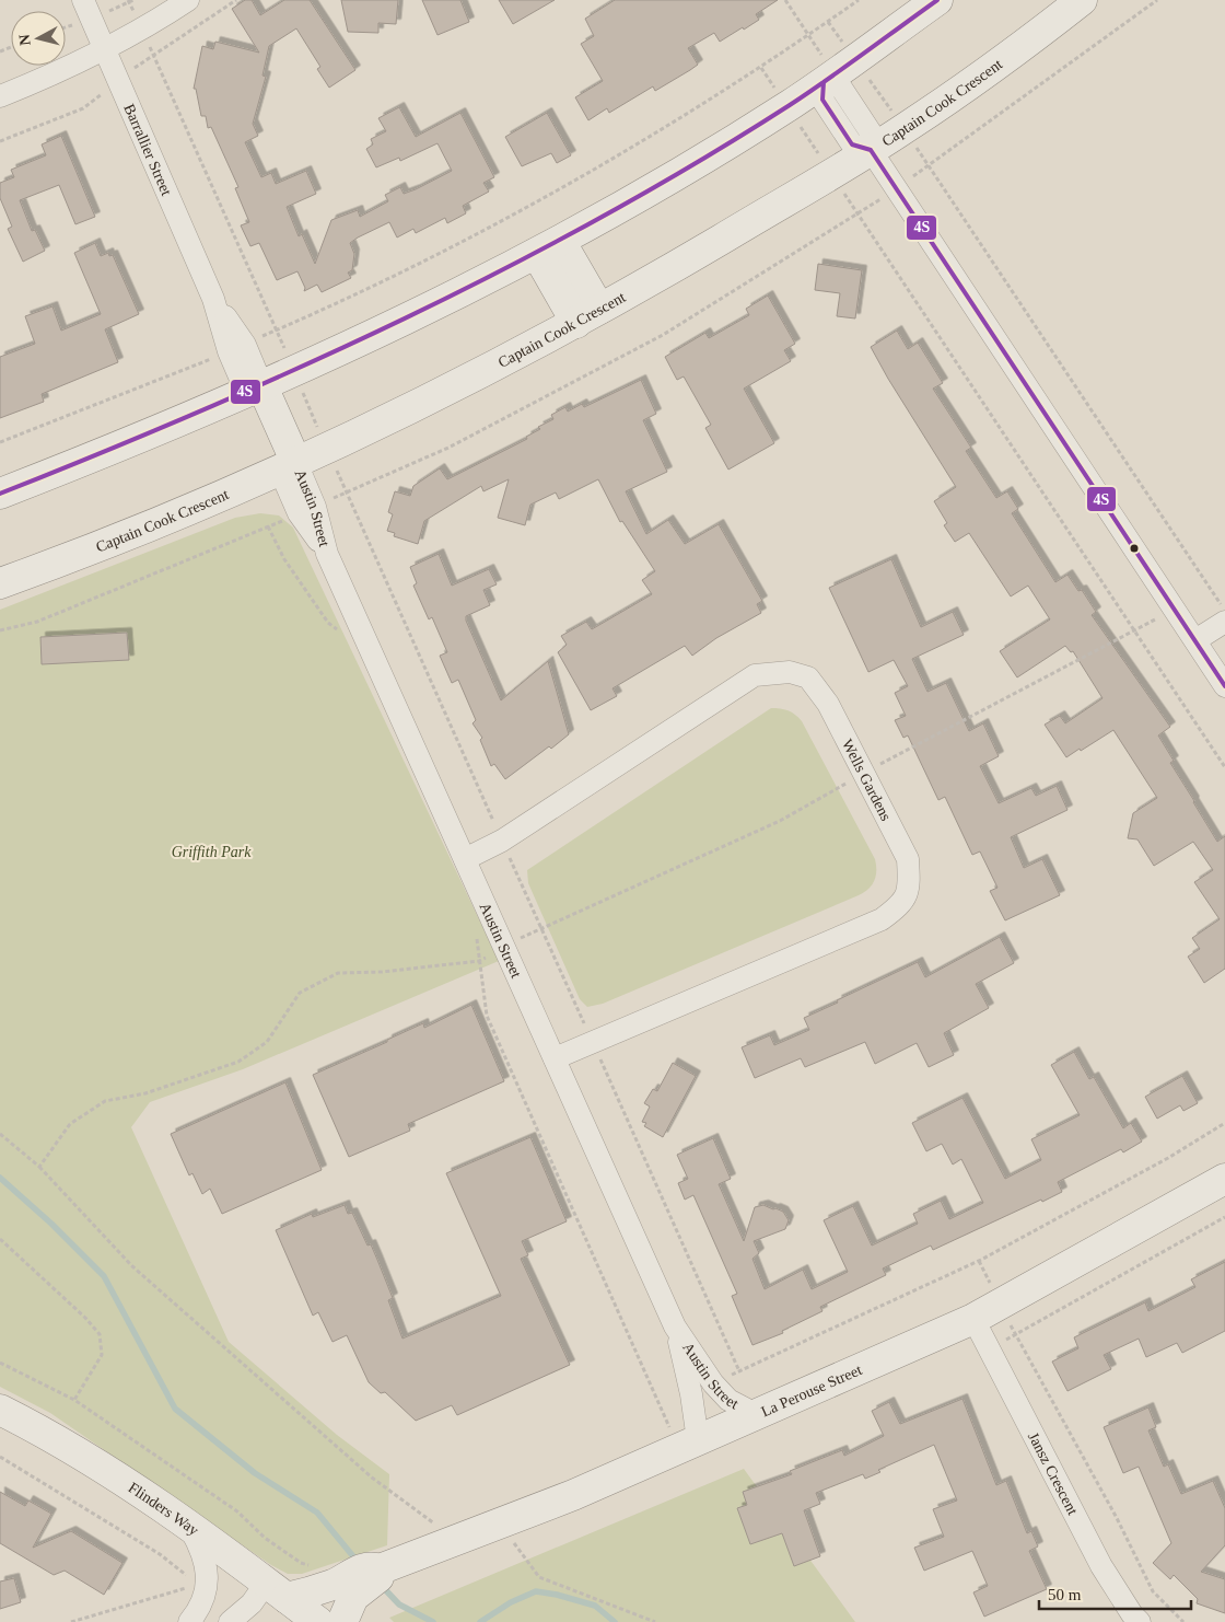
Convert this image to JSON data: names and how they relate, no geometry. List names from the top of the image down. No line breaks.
{"streets":{"main road":["Captain Cook Crescent","La Perouse Street","Flinders Way"],"street":["Barrallier Street","Austin Street","Wells Gardens","Jansz Crescent"]},"crossings":[["Captain Cook Crescent","Austin Street"],["Austin Street","Wells Gardens"],["Austin Street","La Perouse Street"],["La Perouse Street","Jansz Crescent"],["La Perouse Street","Flinders Way"]],"parks":["Griffith Park"],"lines":["transit line 4S"],"scale_bar":"50 m","north":"left"}
